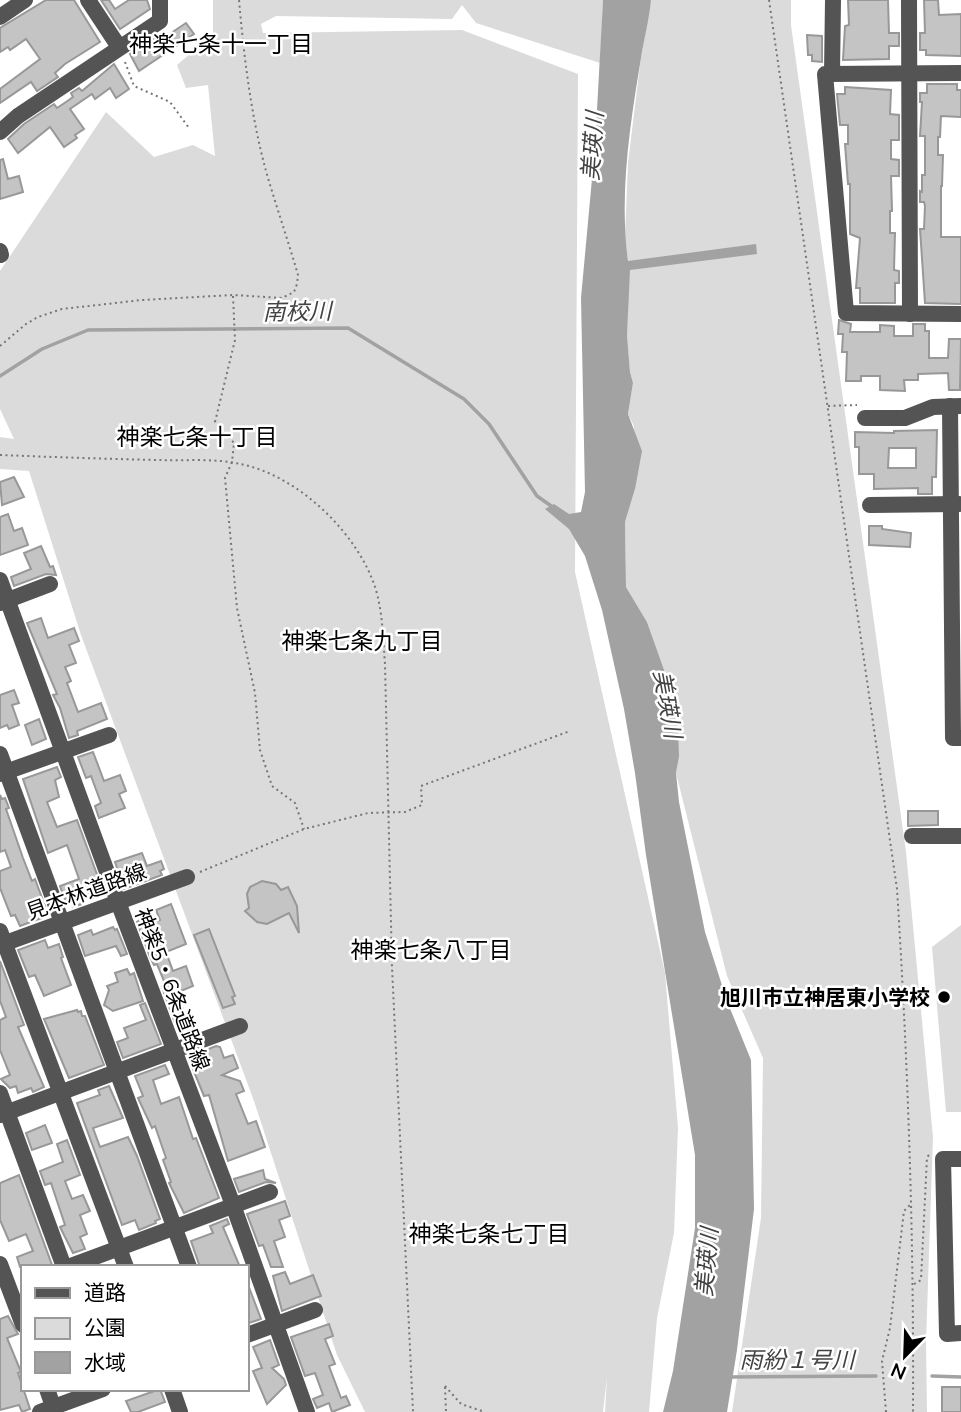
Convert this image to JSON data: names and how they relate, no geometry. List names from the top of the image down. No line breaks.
{"streets":{"street":["見本林道路線","神楽5・6条道路線"]},"crossings":[["見本林道路線","神楽5・6条道路線"]],"districts":["神楽七条十一丁目","神楽七条十丁目","神楽七条九丁目","神楽七条八丁目","神楽七条七丁目"],"water":["美瑛川","南校川","雨紛１号川"],"places":["旭川市立神居東小学校"],"legend":["道路","公園","水域"],"north":"bottom left"}
